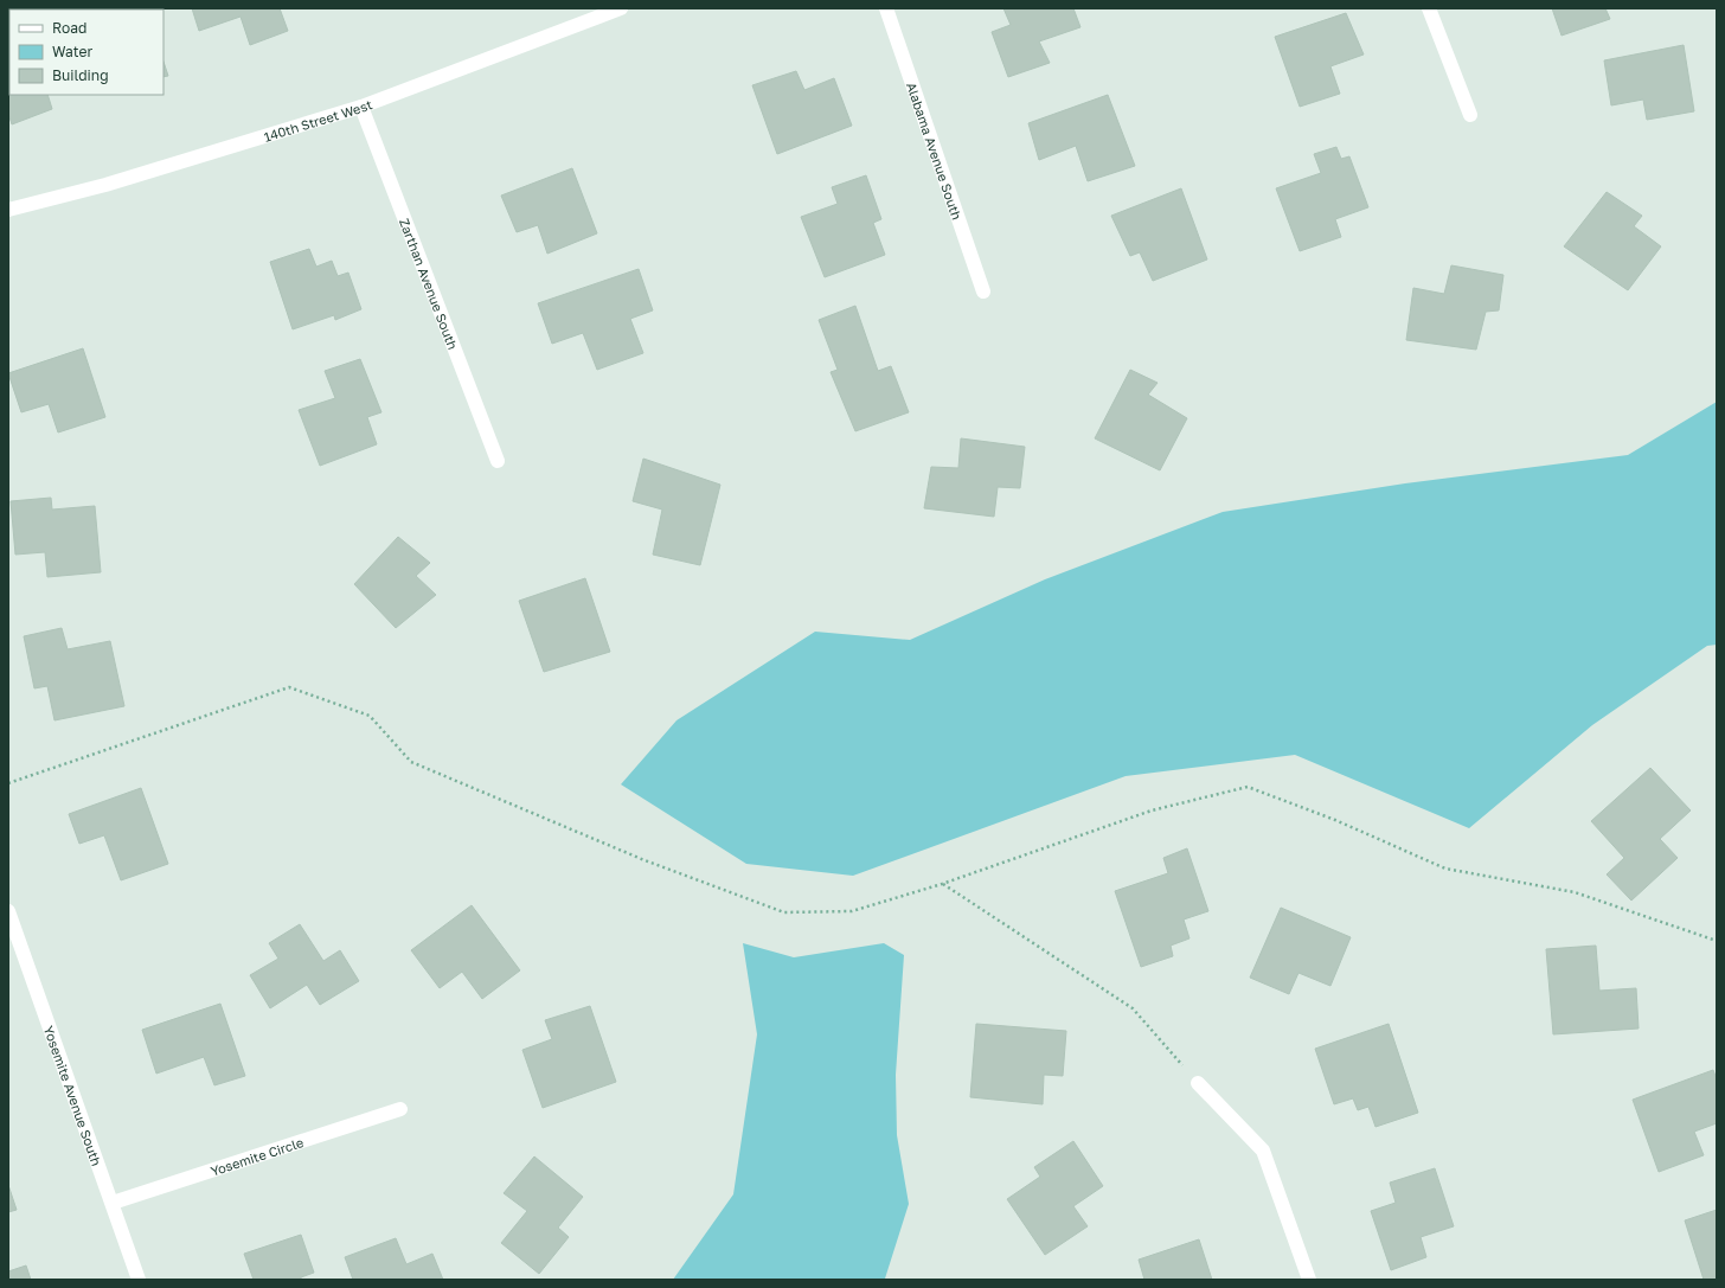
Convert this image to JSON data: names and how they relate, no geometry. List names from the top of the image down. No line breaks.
{"streets":{"street":["140th Street West","Alabama Avenue South","Zarthan Avenue South","Yosemite Avenue South","Yosemite Circle"]},"crossings":[["140th Street West","Zarthan Avenue South"],["Yosemite Avenue South","Yosemite Circle"]],"legend":["Road","Water","Building"]}
